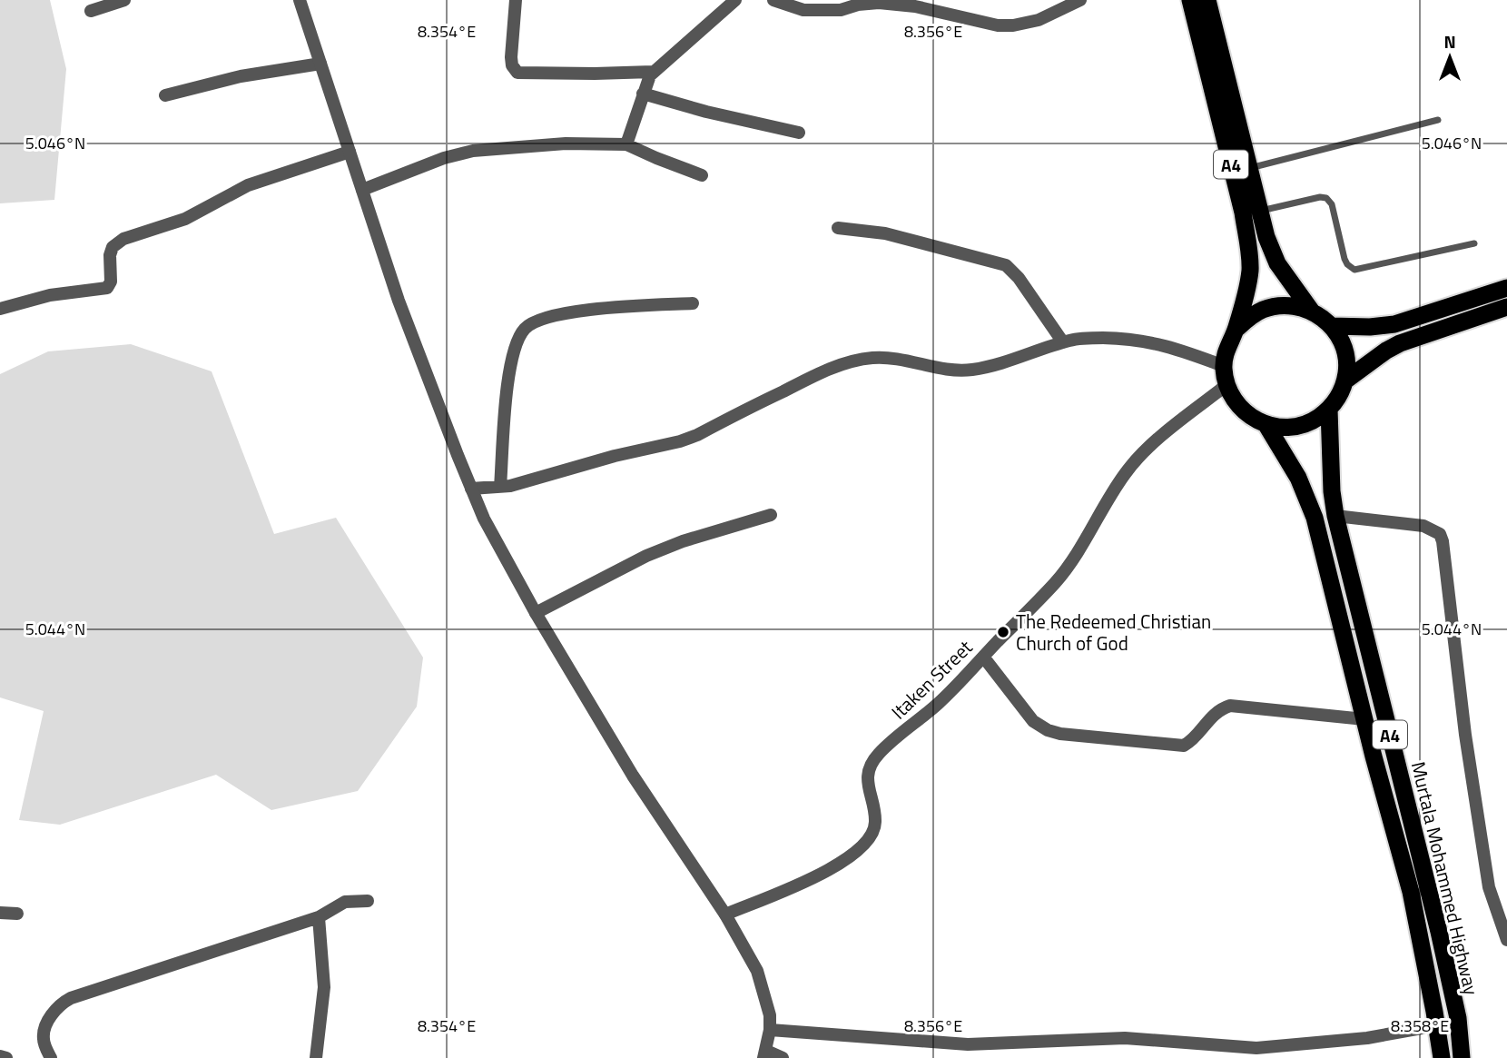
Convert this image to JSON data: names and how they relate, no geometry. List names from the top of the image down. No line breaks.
{"streets":{"highway":["A4","Murtala Mohammed Highway"],"street":["Itaken Street"]},"crossings":[["A4","Itaken Street"],["A4","Murtala Mohammed Highway"],["Itaken Street","Murtala Mohammed Highway"]],"places":["The Redeemed Christian Church of God"],"north":"top","coordinates":["8.354°E","8.356°E","5.046°N","5.044°N","8.358°E"]}
